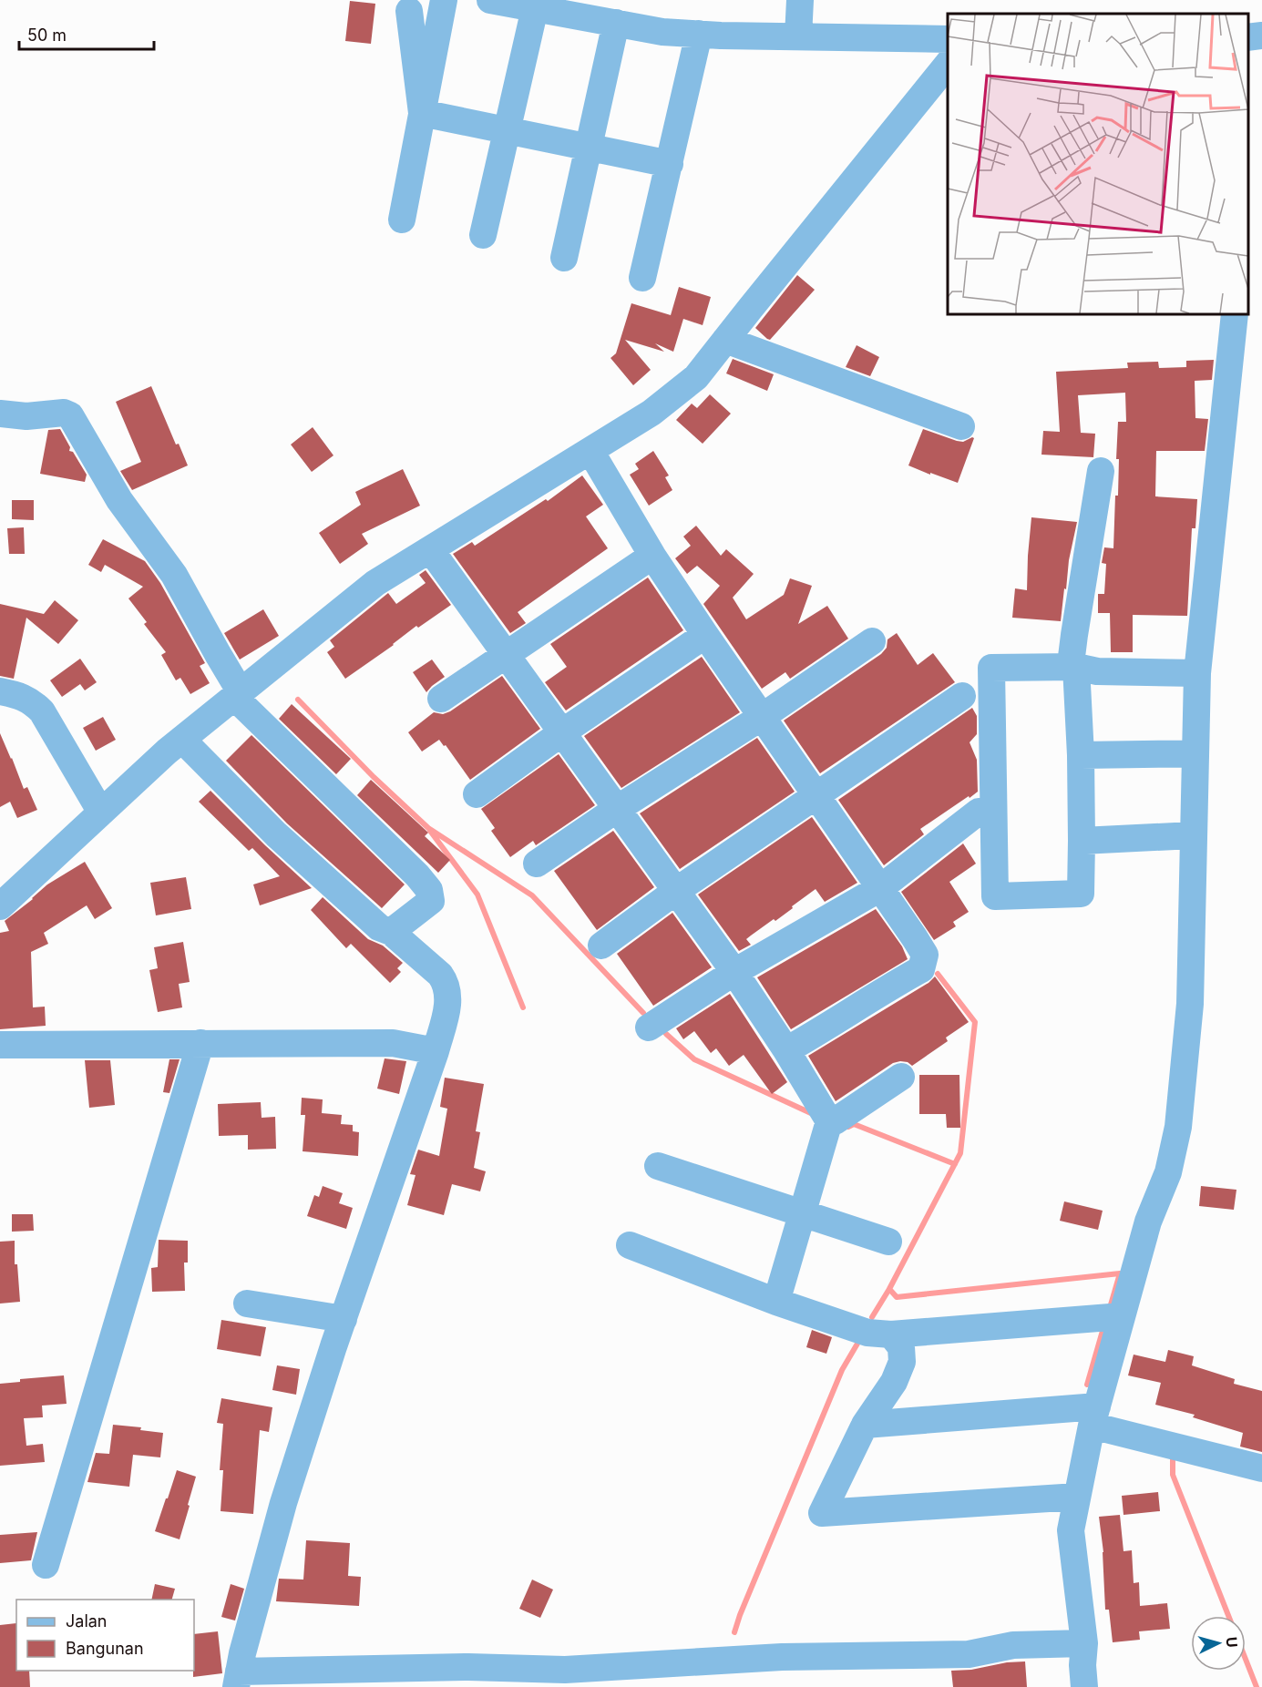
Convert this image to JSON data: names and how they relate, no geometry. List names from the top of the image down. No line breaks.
{"legend":["Jalan","Bangunan"],"scale_bar":"50 m","north":"right"}
